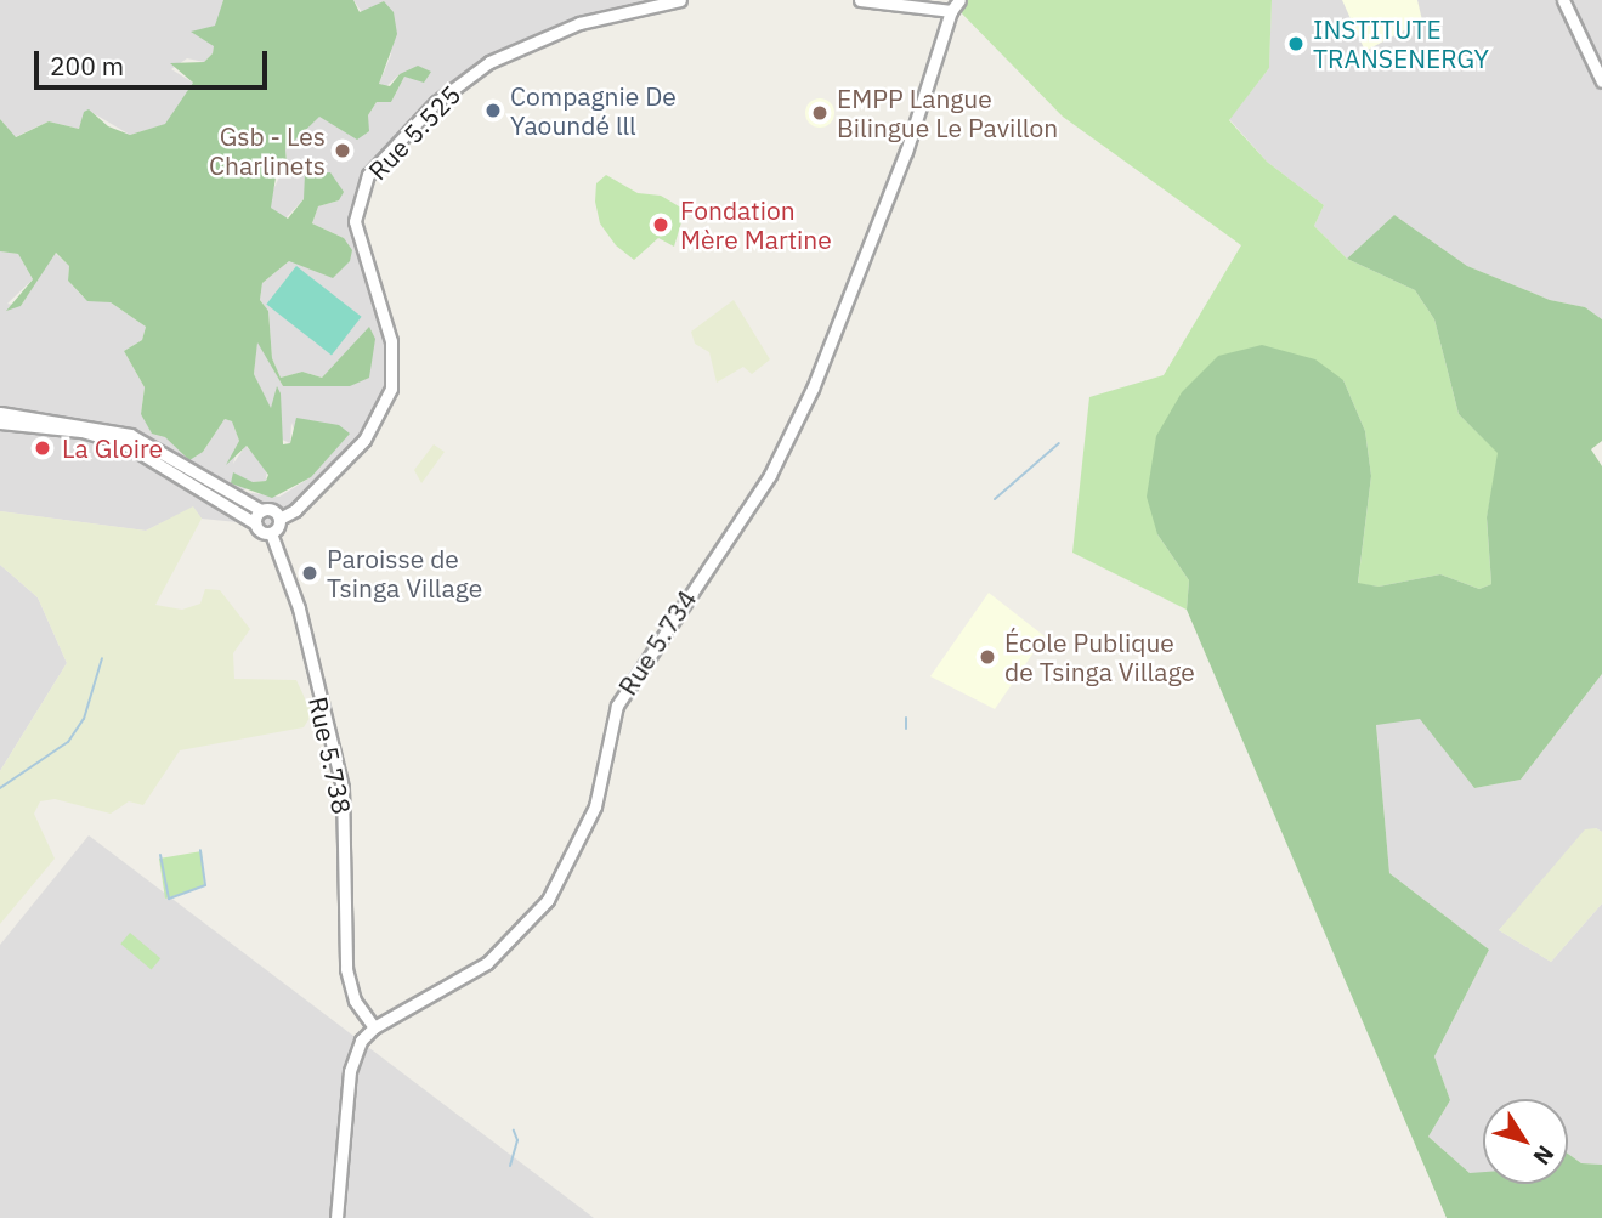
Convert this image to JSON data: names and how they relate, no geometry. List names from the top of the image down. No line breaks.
{"streets":{"street":["Rue 5.525","Rue 5.734","Rue 5.738"]},"crossings":[["Rue 5.734","Rue 5.738"]],"places":["INSTITUTE TRANSENERGY","Compagnie De Yaoundé lll","EMPP Langue Bilingue Le Pavillon","Gsb - Les Charlinets","Fondation Mère Martine","La Gloire","Paroisse de Tsinga Village","École Publique de Tsinga Village"],"scale_bar":"200 m","north":"bottom right"}
